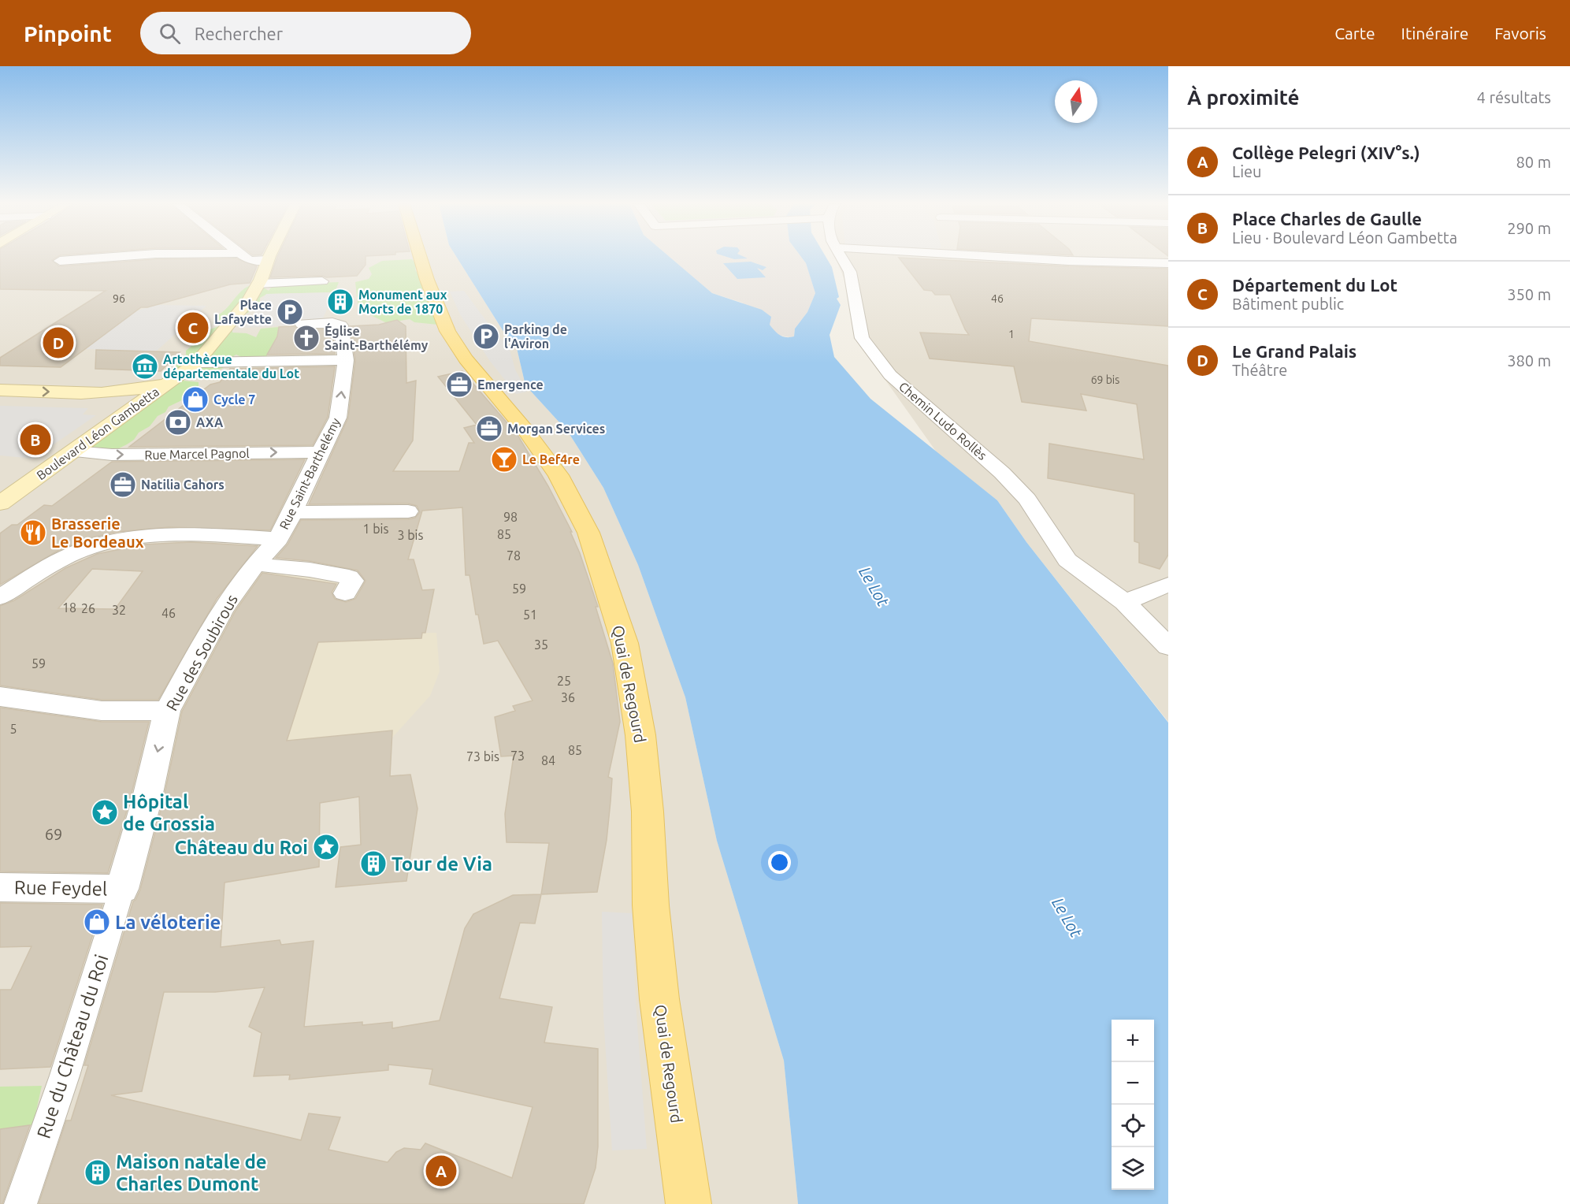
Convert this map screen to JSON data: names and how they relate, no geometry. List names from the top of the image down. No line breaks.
{"streets":{"main road":["Boulevard Léon Gambetta","Quai de Regourd"],"street":["Chemin Ludo Rollès","Rue Marcel Pagnol","Rue Saint-Barthelémy","Rue des Soubirous","Rue Feydel","Rue du Château du Roi"]},"crossings":[["Boulevard Léon Gambetta","Rue Marcel Pagnol"],["Rue Marcel Pagnol","Rue Saint-Barthelémy"],["Rue Saint-Barthelémy","Rue des Soubirous"],["Rue des Soubirous","Rue Feydel"],["Rue des Soubirous","Rue du Château du Roi"],["Rue Feydel","Rue du Château du Roi"]],"one_way":["Rue Saint-Barthelémy","Rue des Soubirous"],"water":["Le Lot"],"places":{"building":["Monument aux Morts de 1870","Tour de Via","Maison natale de Charles Dumont"],"parking":["Place Lafayette","Parking de l'Aviron"],"church":["Église Saint-Barthélémy"],"museum":["Artothèque départementale du Lot"],"office":["Emergence","Morgan Services","Natilia Cahors"],"shop":["Cycle 7","La véloterie"],"bank":["AXA"],"bar":["Le Bef4re"],"restaurant":["Brasserie Le Bordeaux"],"place":["Hôpital de Grossia","Château du Roi"]},"house_numbers":["96","46","1","69 bis","98","1 bis","85","3 bis","78","59","18","26","32","46","51","35","59","25","36","5","85","73","73 bis","84","69"],"north":"top","page":{"header":"Pinpoint","search":"Rechercher","nav":["Carte","Itinéraire","Favoris"],"heading":["À proximité","4 résultats"],"list":[{"mark":"A","name":"Collège Pelegri (XIV°s.)","note":"Lieu","value":"80 m"},{"mark":"B","name":"Place Charles de Gaulle","note":"Lieu · Boulevard Léon Gambetta","value":"290 m"},{"mark":"C","name":"Département du Lot","note":"Bâtiment public","value":"350 m"},{"mark":"D","name":"Le Grand Palais","note":"Théâtre","value":"380 m"}],"pins":["C","D","B","A"],"map_buttons":["+","−"]}}
